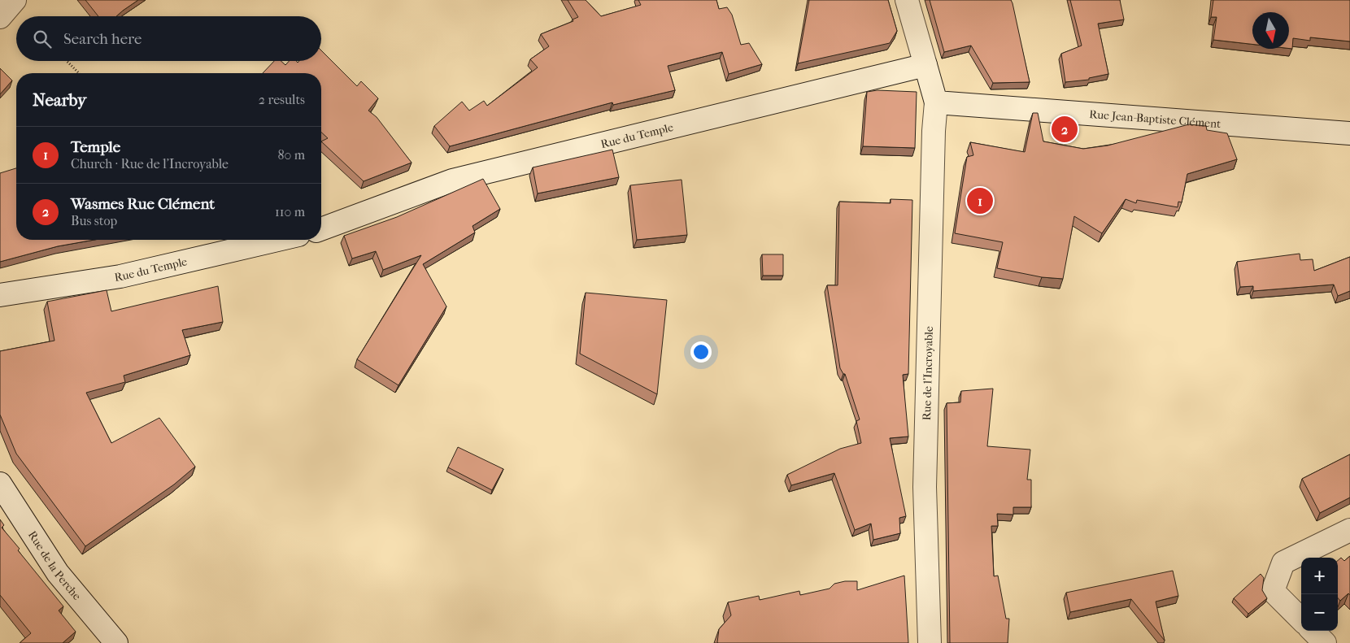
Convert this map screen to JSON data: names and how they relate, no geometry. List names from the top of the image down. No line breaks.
{"streets":{"street":["Rue Jean-Baptiste Clément","Rue du Temple","Rue de l'Incroyable","Rue de la Perche"]},"crossings":[["Rue Jean-Baptiste Clément","Rue de l'Incroyable"]],"north":"bottom","page":{"search":"Search here","heading":["Nearby","2 results"],"pins":["2","1"],"list":[{"mark":"1","name":"Temple","note":"Church · Rue de l'Incroyable","value":"80 m"},{"mark":"2","name":"Wasmes Rue Clément","note":"Bus stop","value":"110 m"}],"map_buttons":["+","−"]}}
